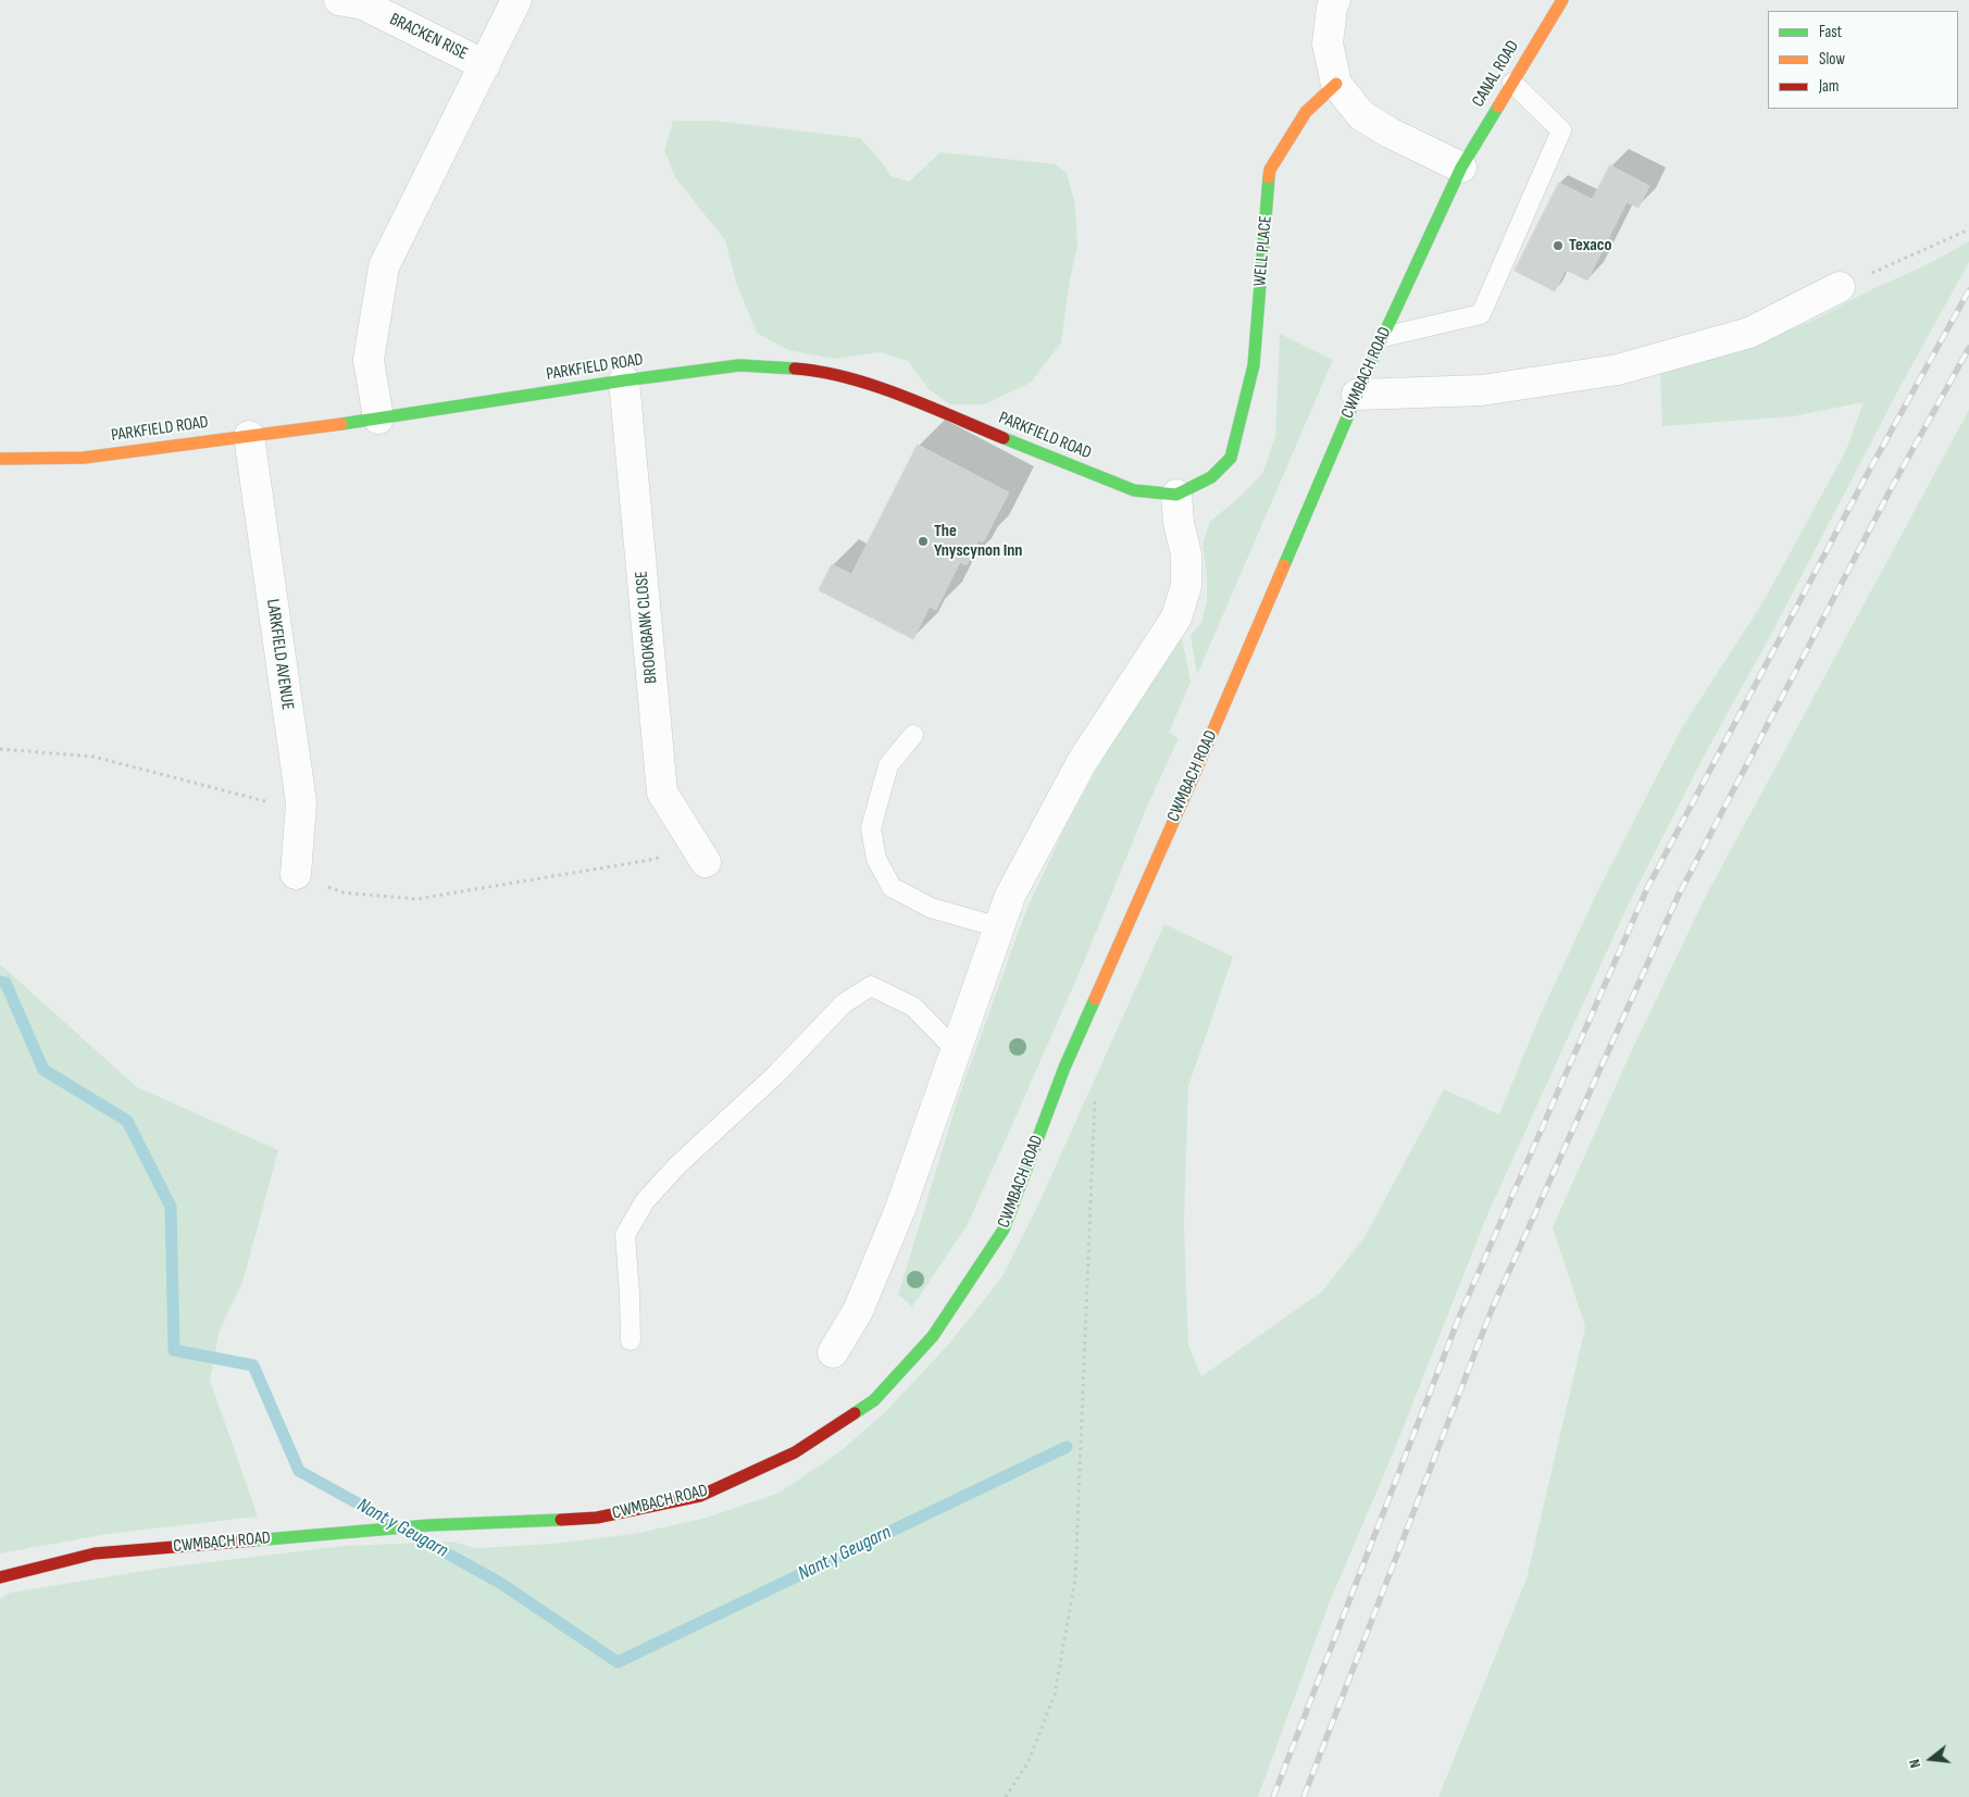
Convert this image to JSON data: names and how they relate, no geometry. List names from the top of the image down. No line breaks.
{"streets":{"street":["BRACKEN RISE","CANAL ROAD","WELL PLACE","PARKFIELD ROAD","CWMBACH ROAD","BROOKBANK CLOSE","LARKFIELD AVENUE"]},"crossings":[["CANAL ROAD","CWMBACH ROAD"],["WELL PLACE","PARKFIELD ROAD"],["PARKFIELD ROAD","BROOKBANK CLOSE"],["PARKFIELD ROAD","LARKFIELD AVENUE"]],"water":["Nant y Geugarn"],"places":["Texaco","The Ynyscynon Inn"],"legend":["Fast","Slow","Jam"],"north":"left"}
